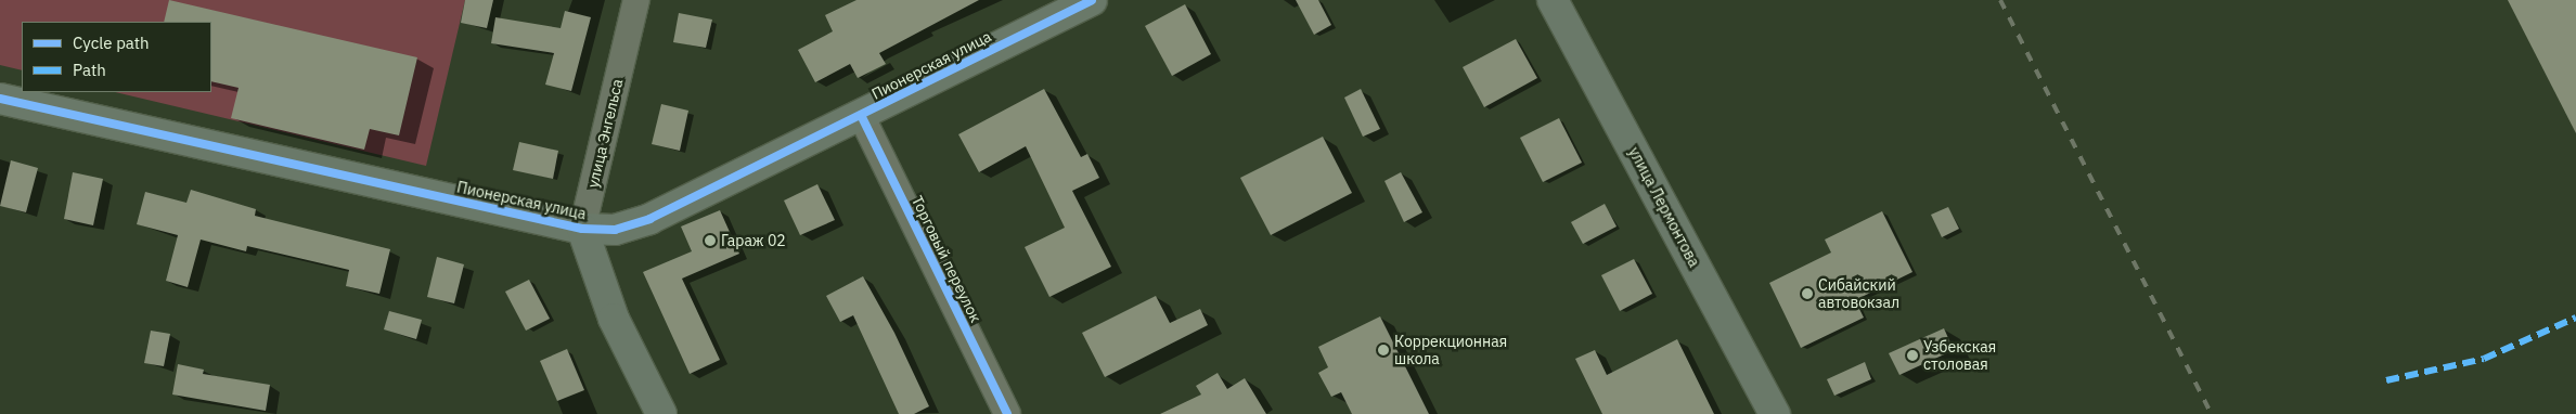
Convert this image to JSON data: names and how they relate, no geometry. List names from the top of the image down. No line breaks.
{"streets":{"street":["Пионерская улица","улица Энгельса","улица Лермонтова","Торговый переулок"]},"crossings":[["Пионерская улица","улица Энгельса"],["Пионерская улица","Торговый переулок"]],"places":["Гараж 02","Сибайский автовокзал","Коррекционная школа","Узбекская столовая"],"legend":["Cycle path","Path"]}
